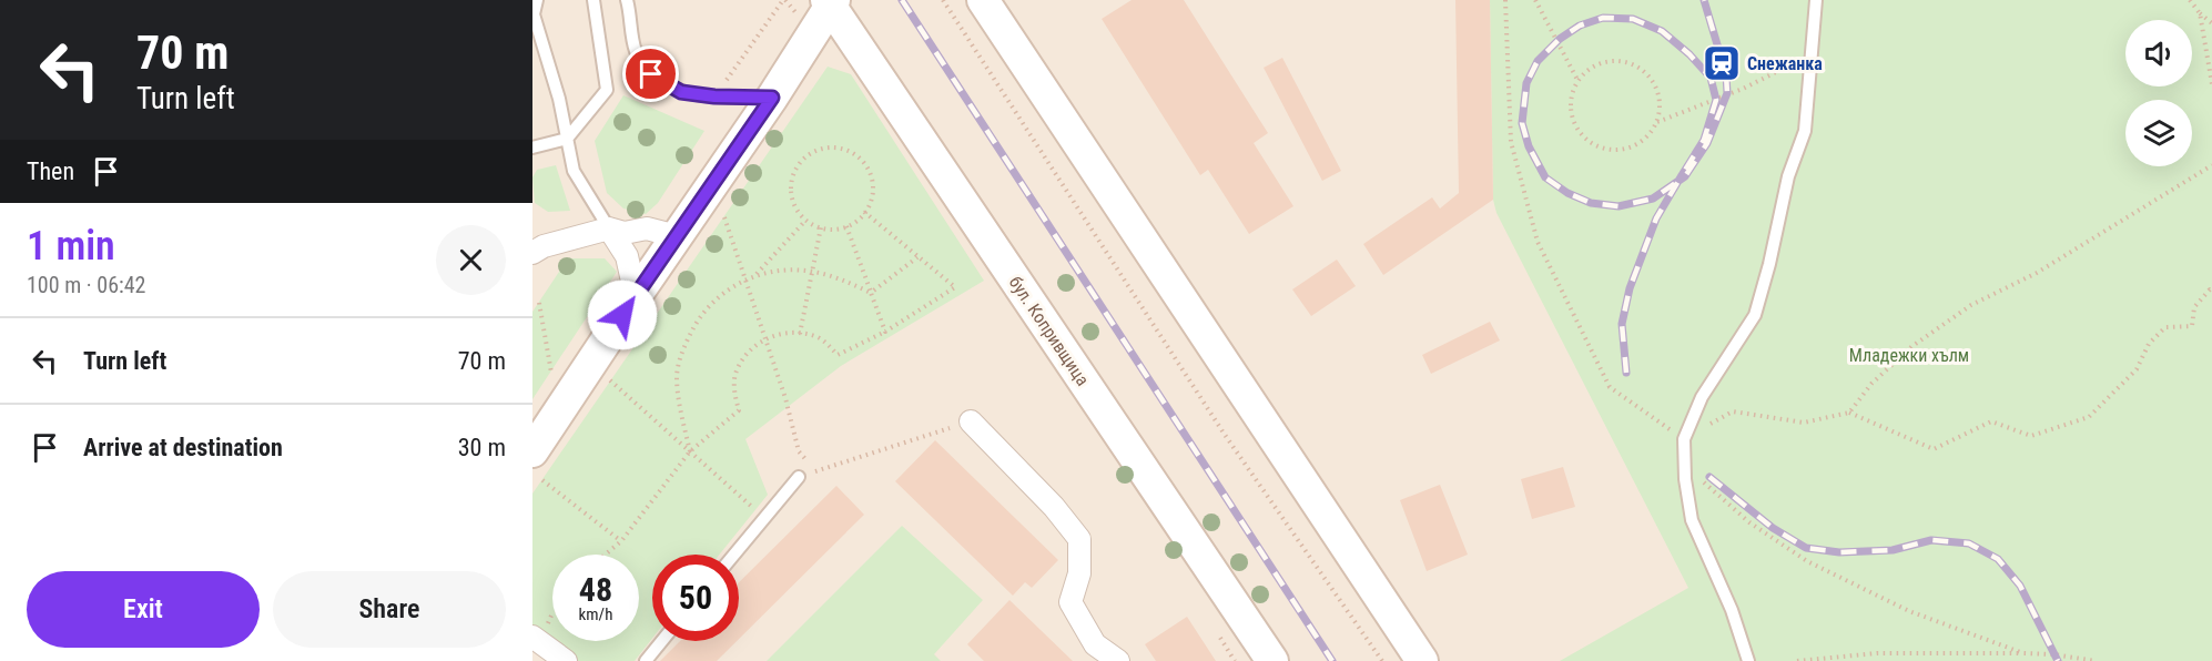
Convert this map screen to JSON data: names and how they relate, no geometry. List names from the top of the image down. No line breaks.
{"streets":{"main road":["бул. Копривщица"]},"parks":["Младежки хълм"],"places":{"station":["Снежанка"]},"page":{"turn":["70 m","Turn left"],"then":"Then","heading":["1 min","100 m · 06:42"],"list":[{"name":"Turn left","value":"70 m"},{"name":"Arrive at destination","value":"30 m"}],"speed":"48 km/h","limit":"50","buttons":["Exit","Share"]}}
